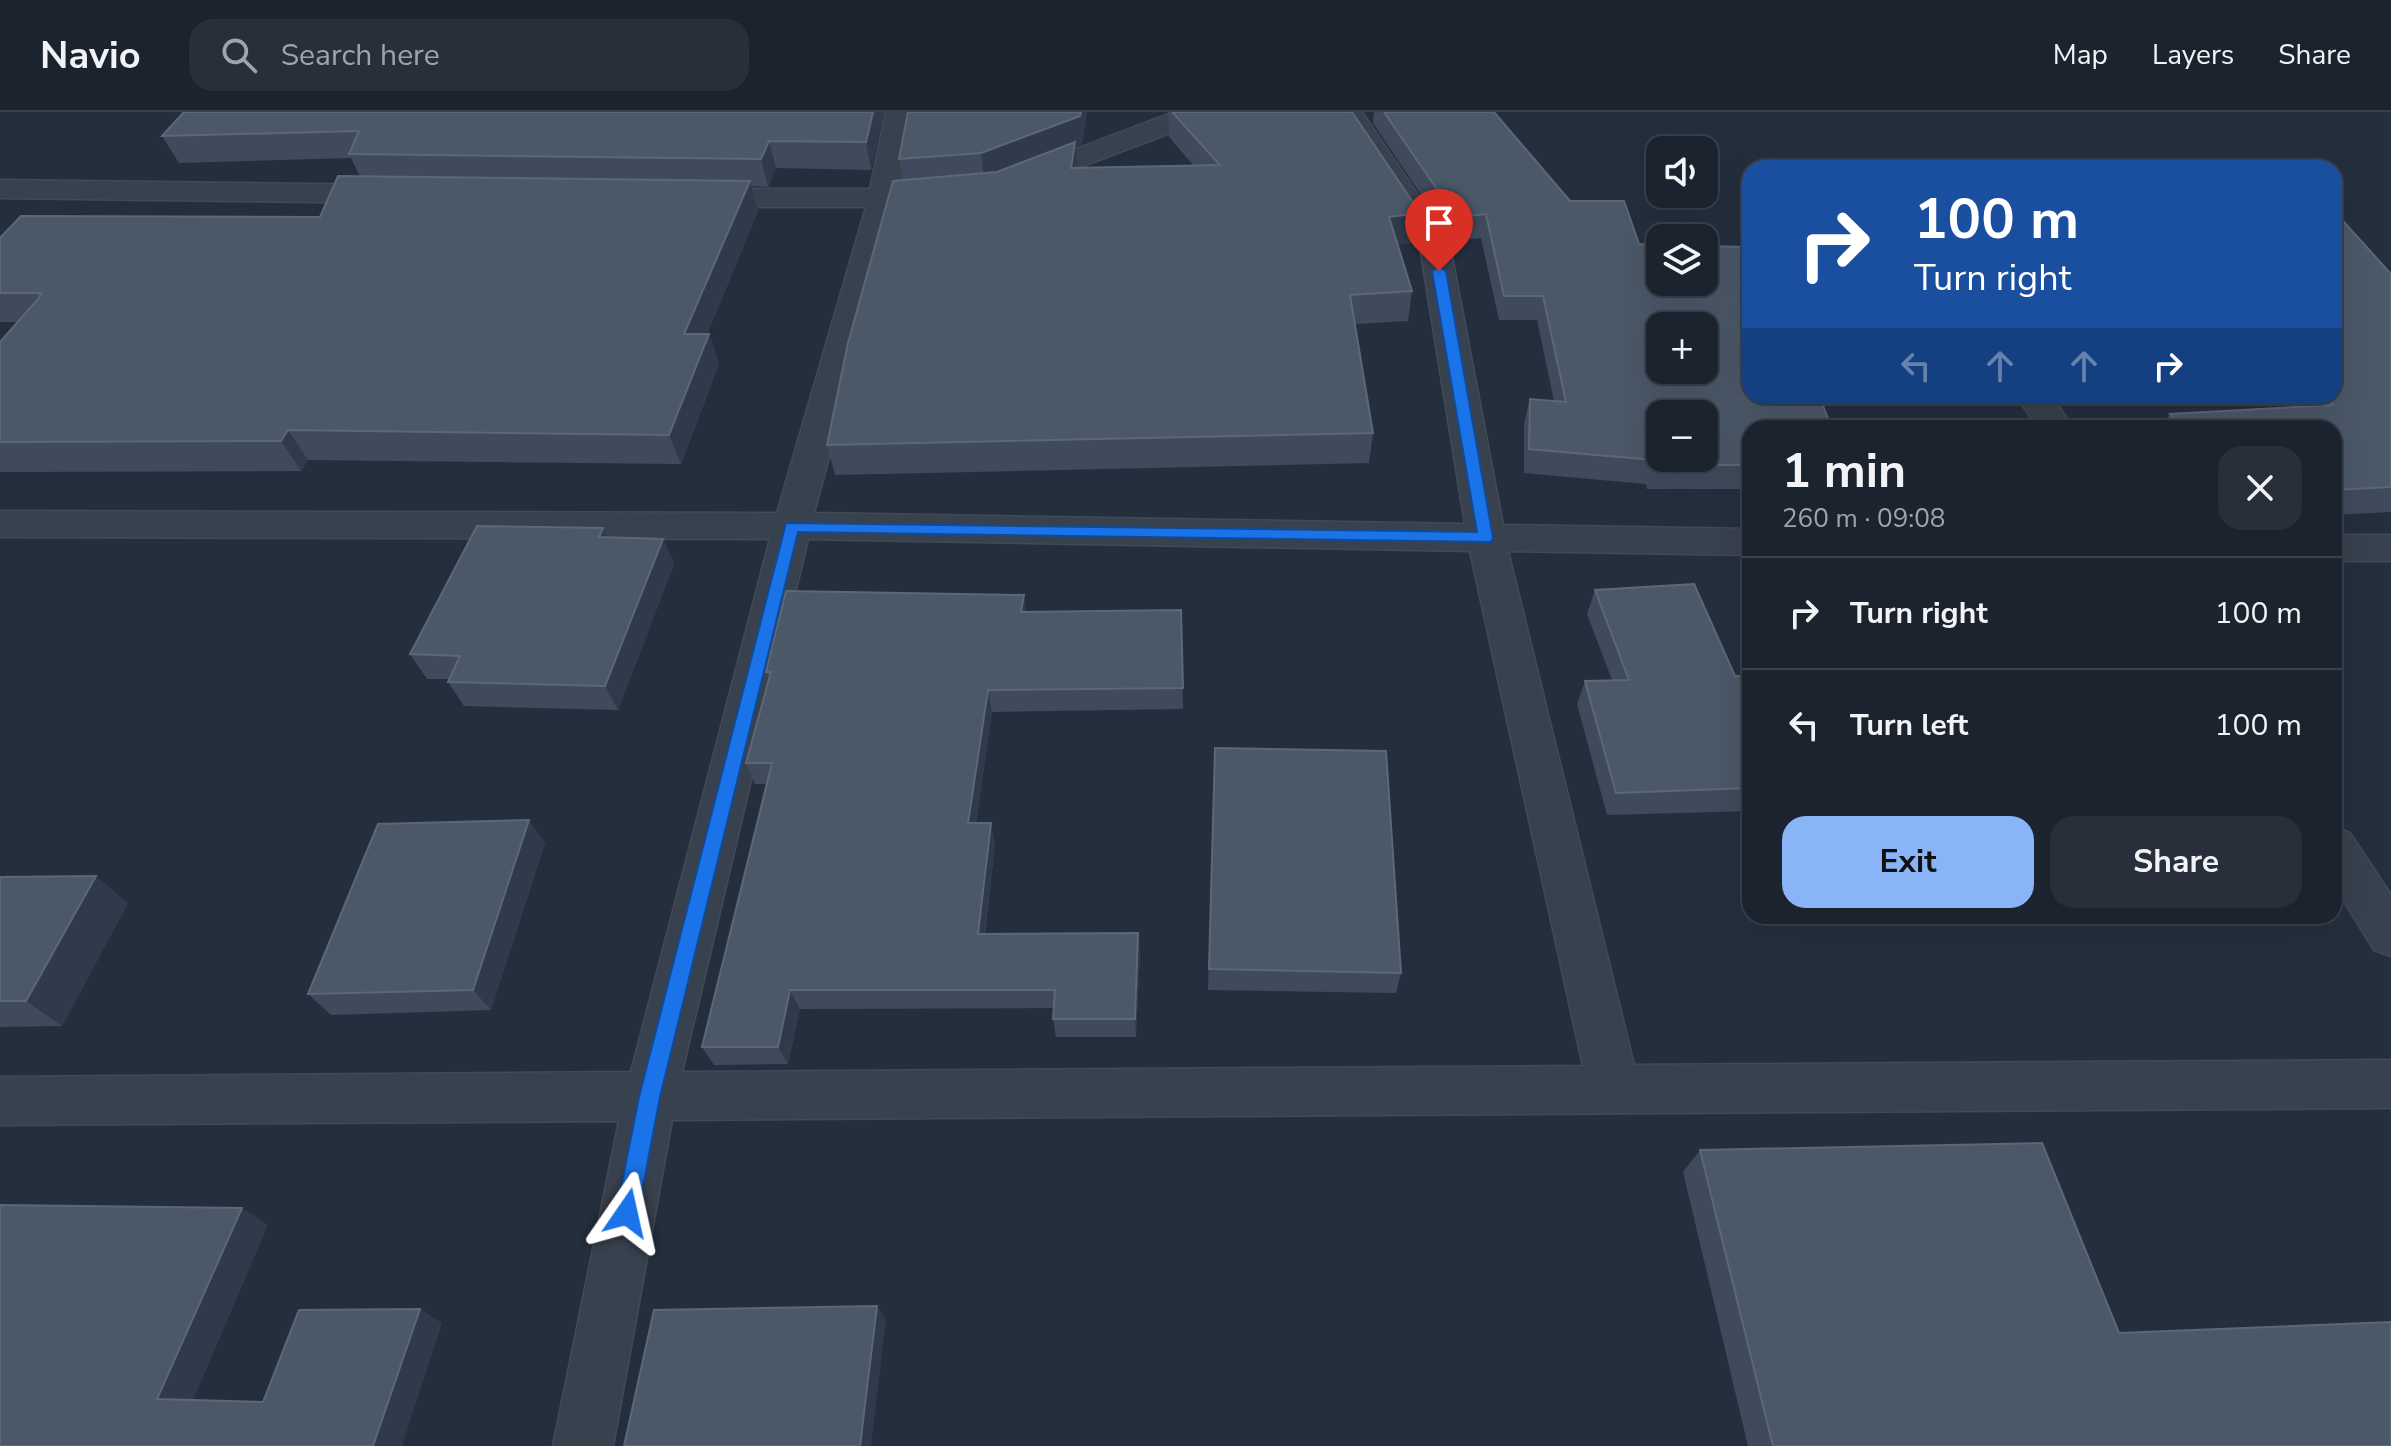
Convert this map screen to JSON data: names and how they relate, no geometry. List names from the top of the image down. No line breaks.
{"page":{"header":"Navio","search":"Search here","nav":["Map","Layers","Share"],"map_buttons":["+","−"],"turn":["100 m","Turn right"],"heading":["1 min","260 m · 09:08"],"list":[{"name":"Turn right","value":"100 m"},{"name":"Turn left","value":"100 m"}],"buttons":["Exit","Share"]}}
